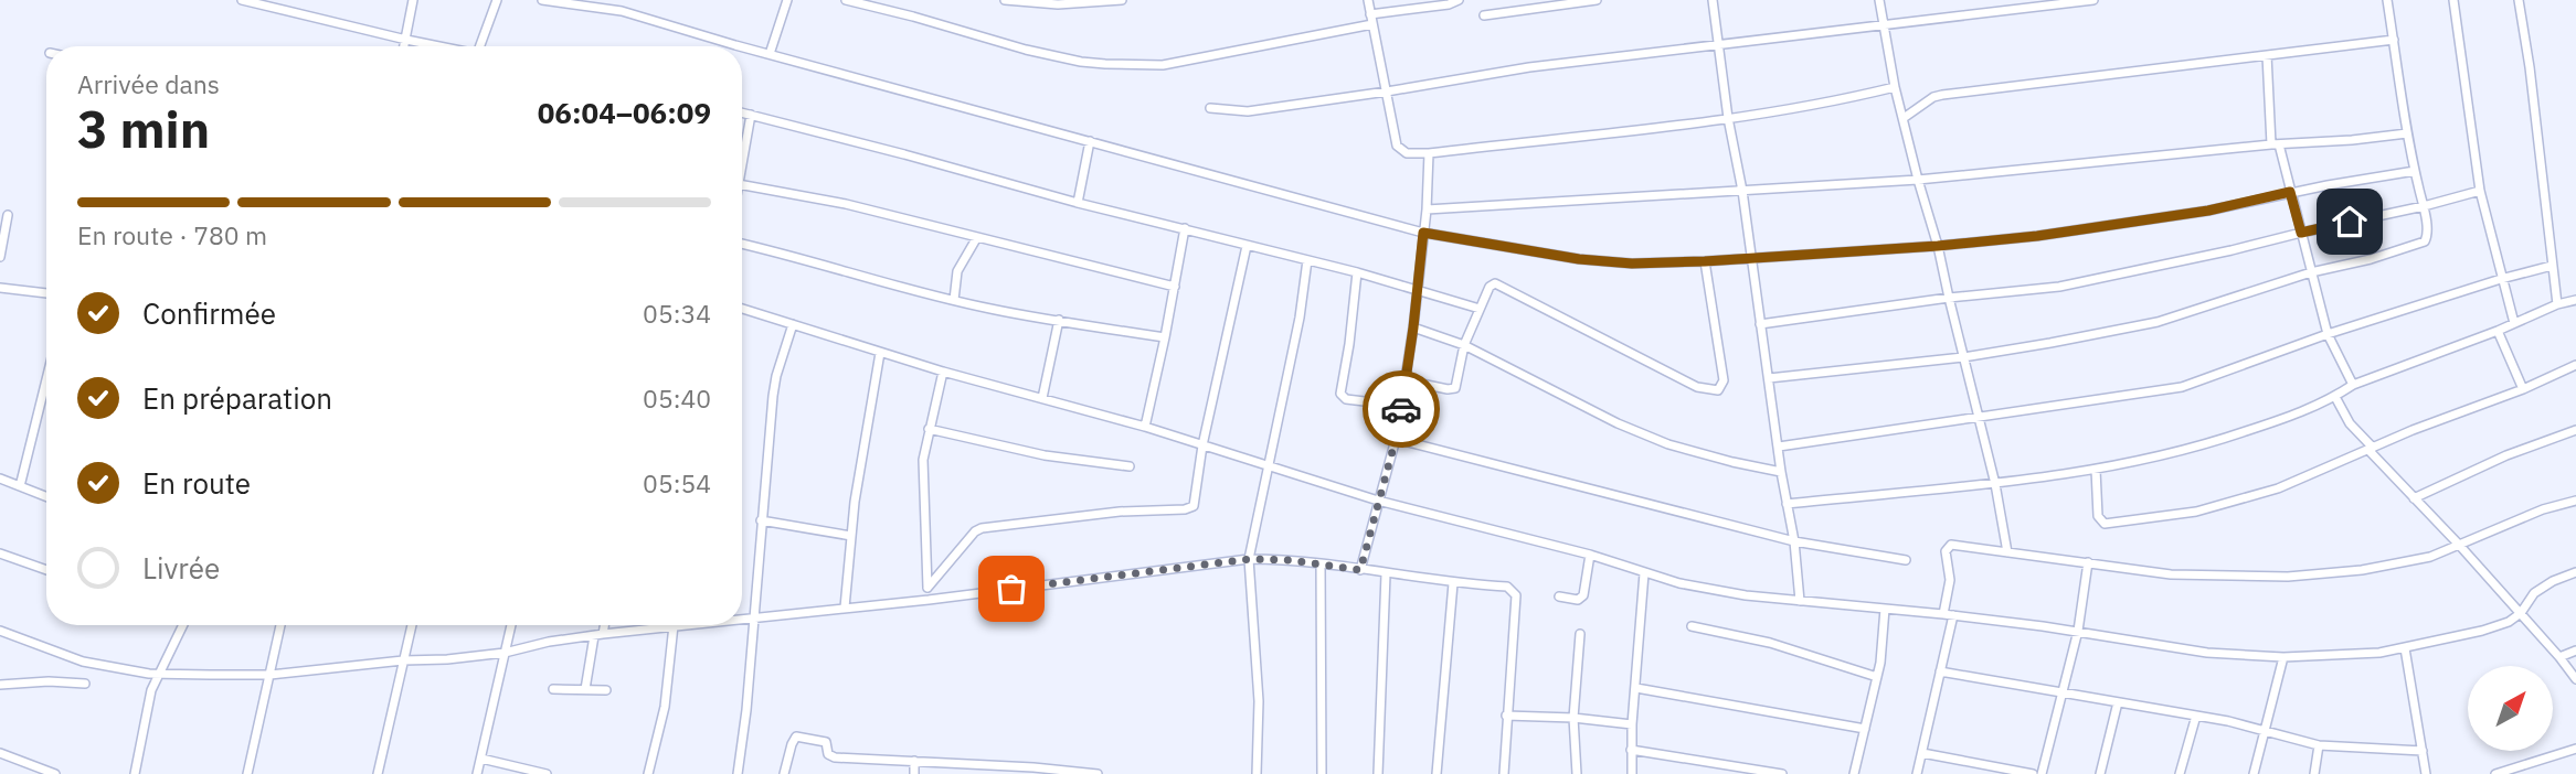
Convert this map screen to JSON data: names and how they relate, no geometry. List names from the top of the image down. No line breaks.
{"north":"top right","page":{"heading":["3 min","Arrivée dans","06:04–06:09"],"bar":"En route · 780 m","list":[["Confirmée","05:34"],["En préparation","05:40"],["En route","05:54"],"Livrée"]}}
